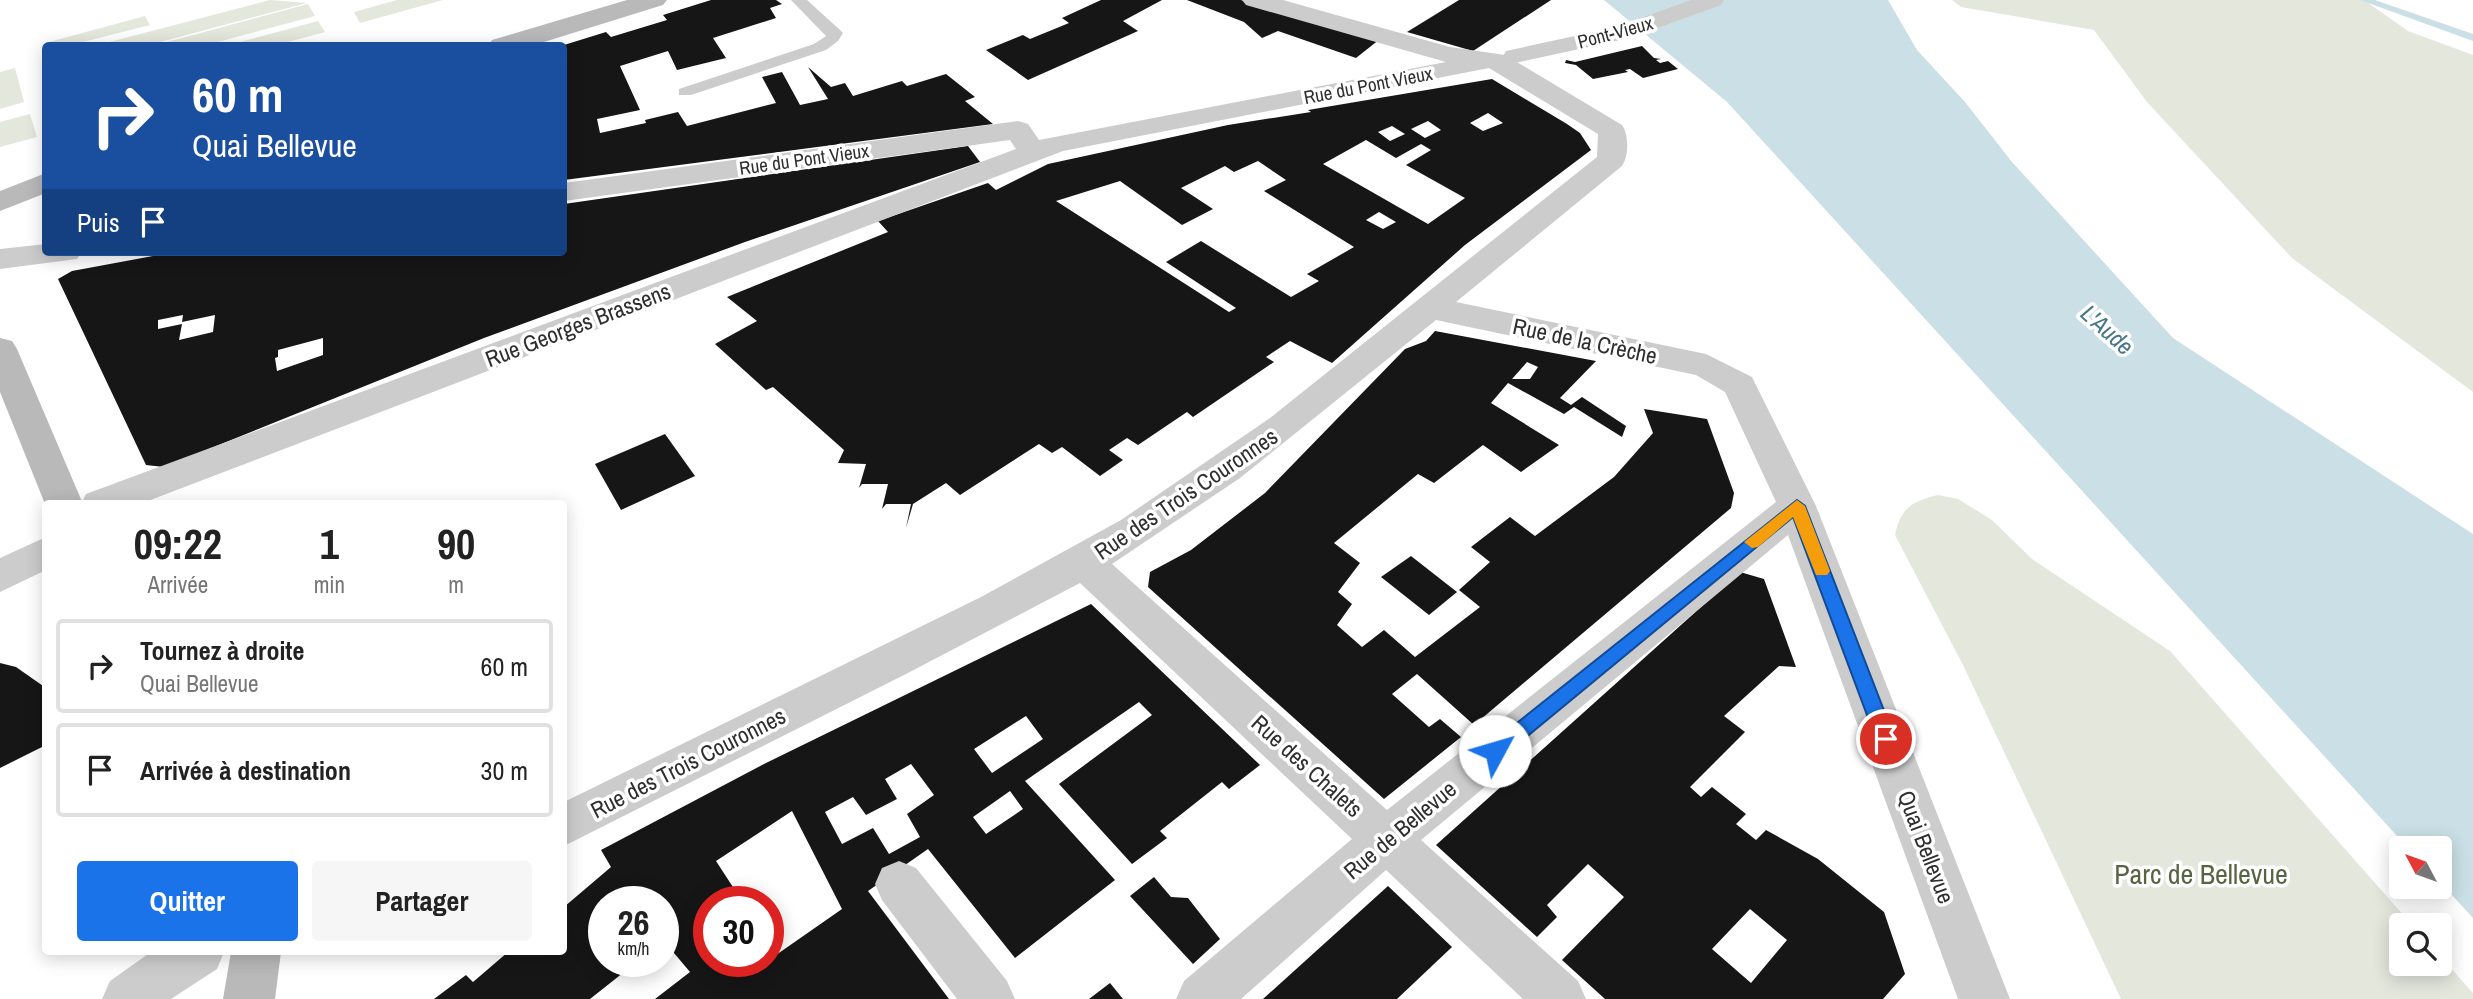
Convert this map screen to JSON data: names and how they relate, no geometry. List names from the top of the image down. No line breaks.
{"streets":{"street":["Pont-Vieux","Rue du Pont Vieux","Rue Georges Brassens","Rue de la Crèche","Rue des Trois Couronnes","Rue des Chalets","Rue de Bellevue","Quai Bellevue"]},"crossings":[["Pont-Vieux","Rue du Pont Vieux"],["Pont-Vieux","Rue des Trois Couronnes"],["Rue du Pont Vieux","Rue Georges Brassens"],["Rue du Pont Vieux","Rue des Trois Couronnes"],["Rue de la Crèche","Rue des Trois Couronnes"],["Rue de la Crèche","Quai Bellevue"],["Rue des Trois Couronnes","Rue des Chalets"],["Rue des Chalets","Rue de Bellevue"],["Rue de Bellevue","Quai Bellevue"]],"water":["L'Aude"],"parks":["Parc de Bellevue"],"north":"top left","page":{"turn":["60 m","Quai Bellevue"],"then":"Puis","eta":["09:22","Arrivée","1","min","90","m"],"list":[{"name":"Tournez à droite","note":"Quai Bellevue","value":"60 m"},{"name":"Arrivée à destination","value":"30 m"}],"buttons":["Quitter","Partager"],"speed":"26 km/h","limit":"30"}}
